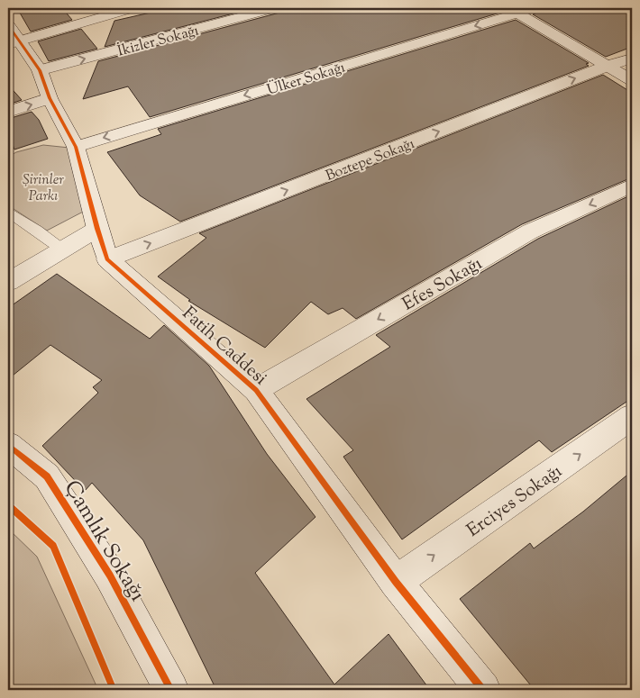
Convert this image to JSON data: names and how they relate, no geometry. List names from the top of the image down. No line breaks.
{"streets":{"street":["İkizler Sokağı","Ülker Sokağı","Boztepe Sokağı","Efes Sokağı","Fatih Caddesi","Erciyes Sokağı","Çamlık Sokağı"]},"crossings":[["Boztepe Sokağı","Fatih Caddesi"],["Efes Sokağı","Fatih Caddesi"],["Fatih Caddesi","Erciyes Sokağı"]],"one_way":["Ülker Sokağı","Boztepe Sokağı","Efes Sokağı","Erciyes Sokağı"],"parks":["Şirinler Parkı"]}
